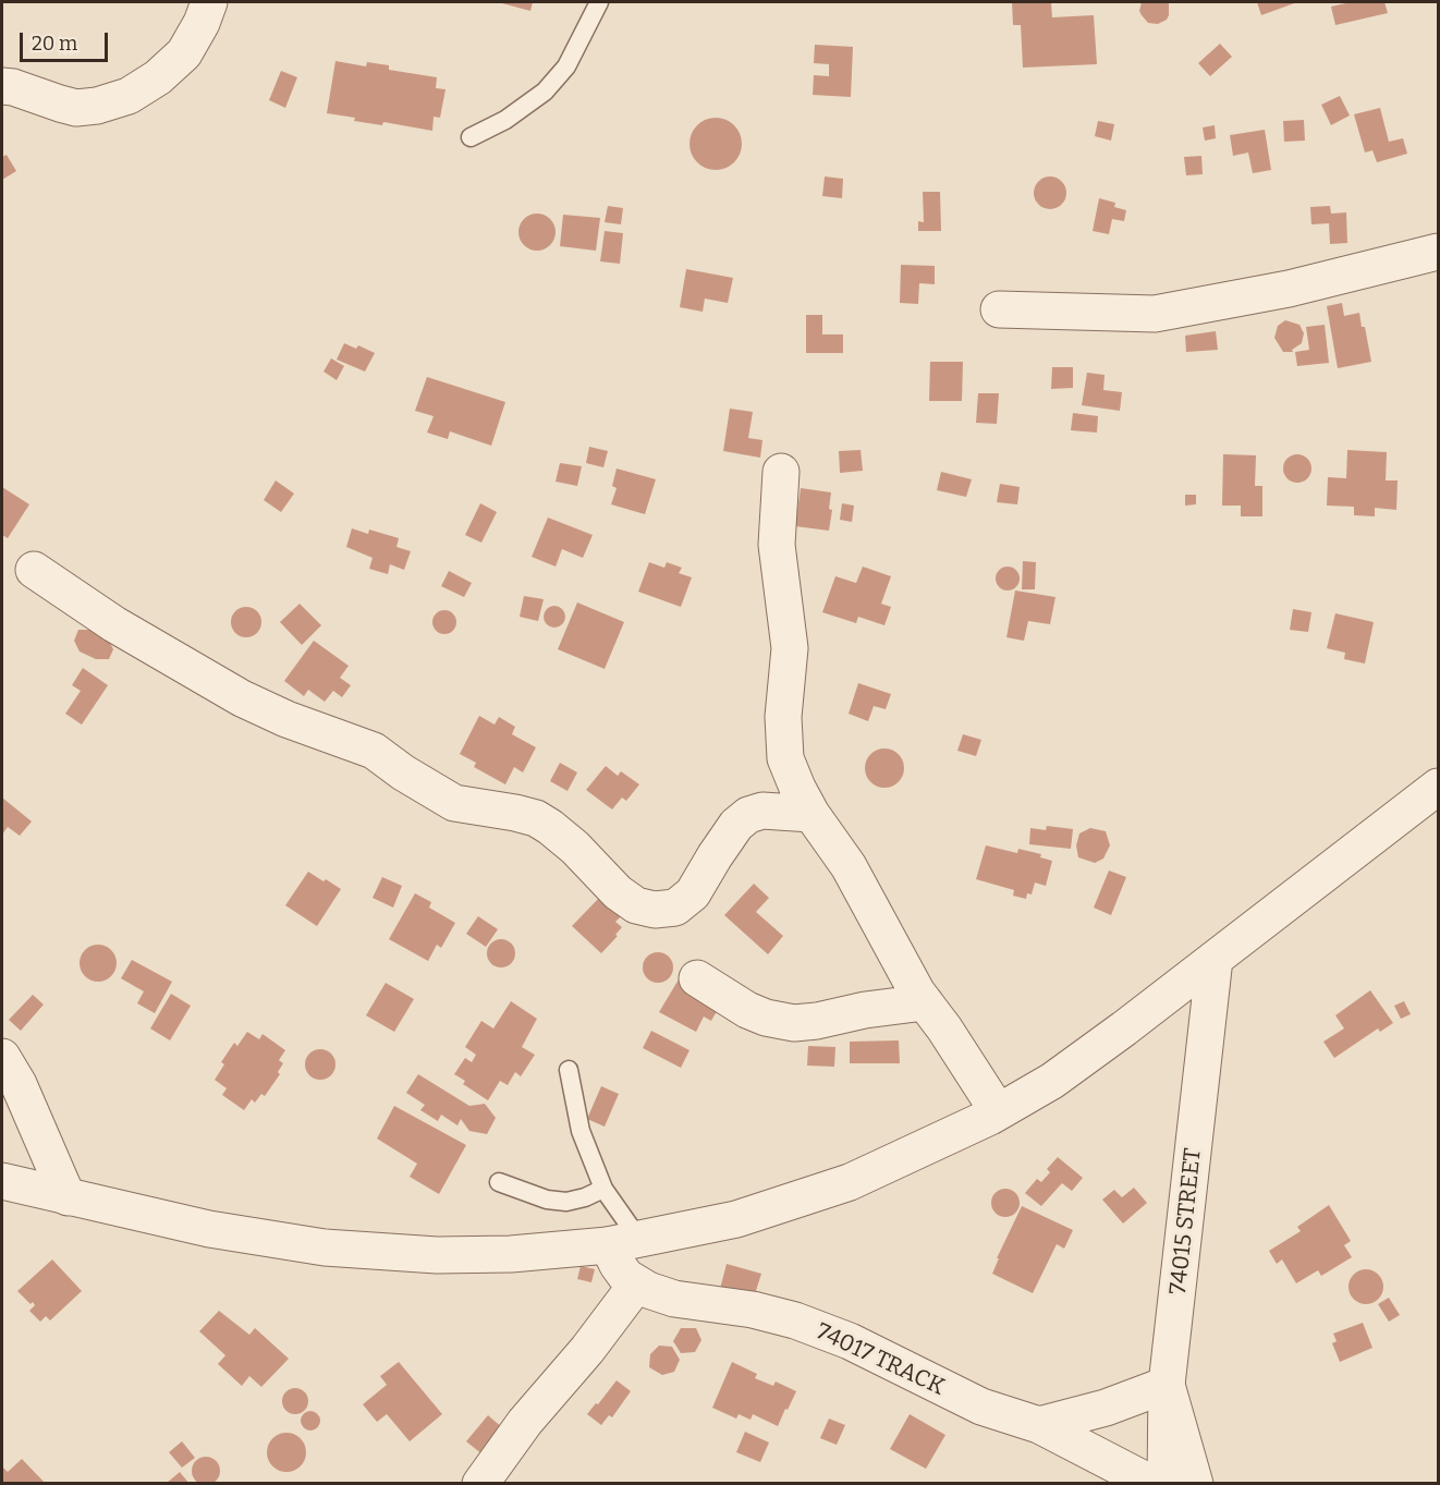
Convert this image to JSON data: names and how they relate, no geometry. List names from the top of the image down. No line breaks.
{"streets":{"street":["74015 STREET","74017 TRACK"]},"scale_bar":"20 m"}
